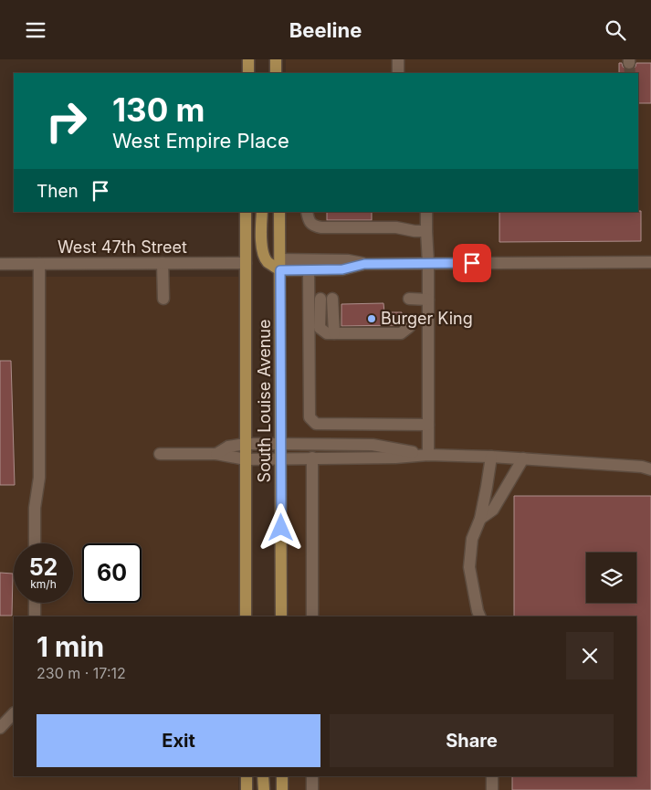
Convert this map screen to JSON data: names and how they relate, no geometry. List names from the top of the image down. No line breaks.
{"streets":{"main road":["South Louise Avenue"],"street":["West 47th Street"]},"crossings":[["West 47th Street","South Louise Avenue"]],"places":["Burger King"],"page":{"header":"Beeline","turn":["130 m","West Empire Place"],"then":"Then","speed":"52 km/h","limit":"60","heading":["1 min","230 m · 17:12"],"buttons":["Exit","Share"]}}
